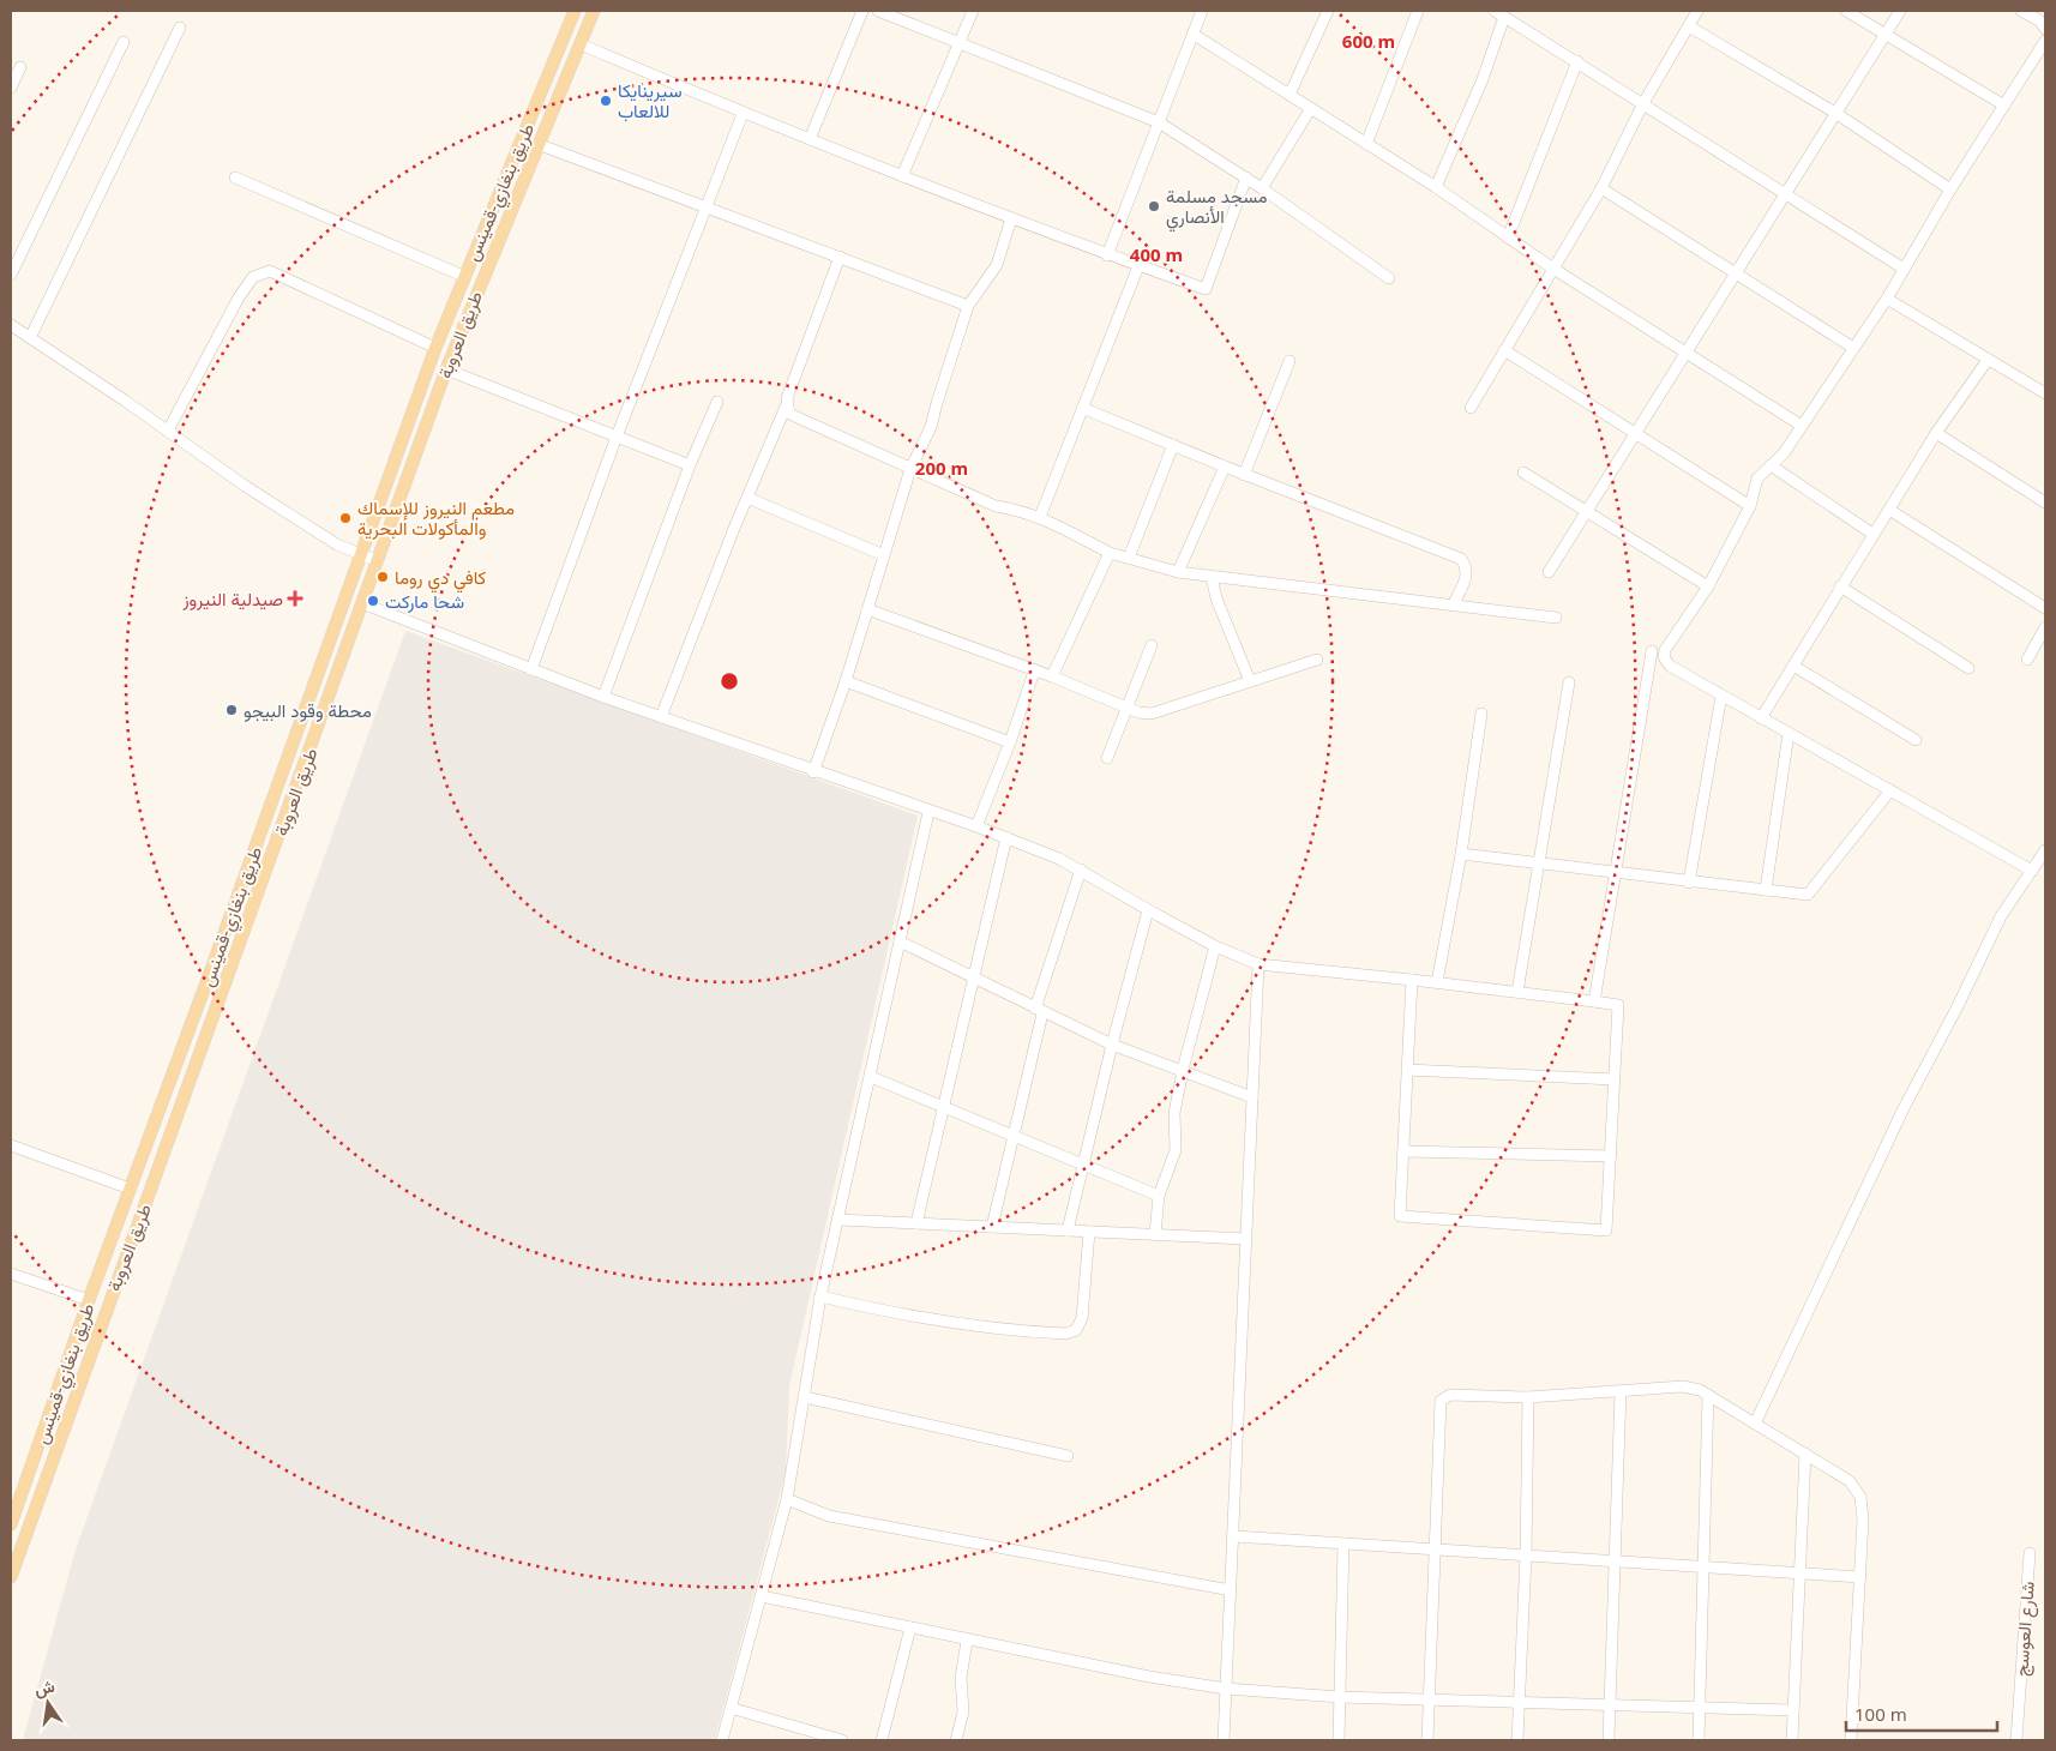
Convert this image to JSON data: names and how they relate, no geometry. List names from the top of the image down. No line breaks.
{"streets":{"main road":["طريق بنغازي-قمينس","طريق العروبة"],"street":["شارع العوسج"]},"places":{"other":["سيرينايكا للالعاب","مسجد مسلمة الأنصاري","مطعم النيروز للإسماك والمأكولات البحرية","كافي دي روما","شحا ماركت","محطة وقود البيجو"],"health":["صيدلية النيروز"]},"scale_bar":"100 m","north":"top","rings":["600 m","400 m","200 m"]}
